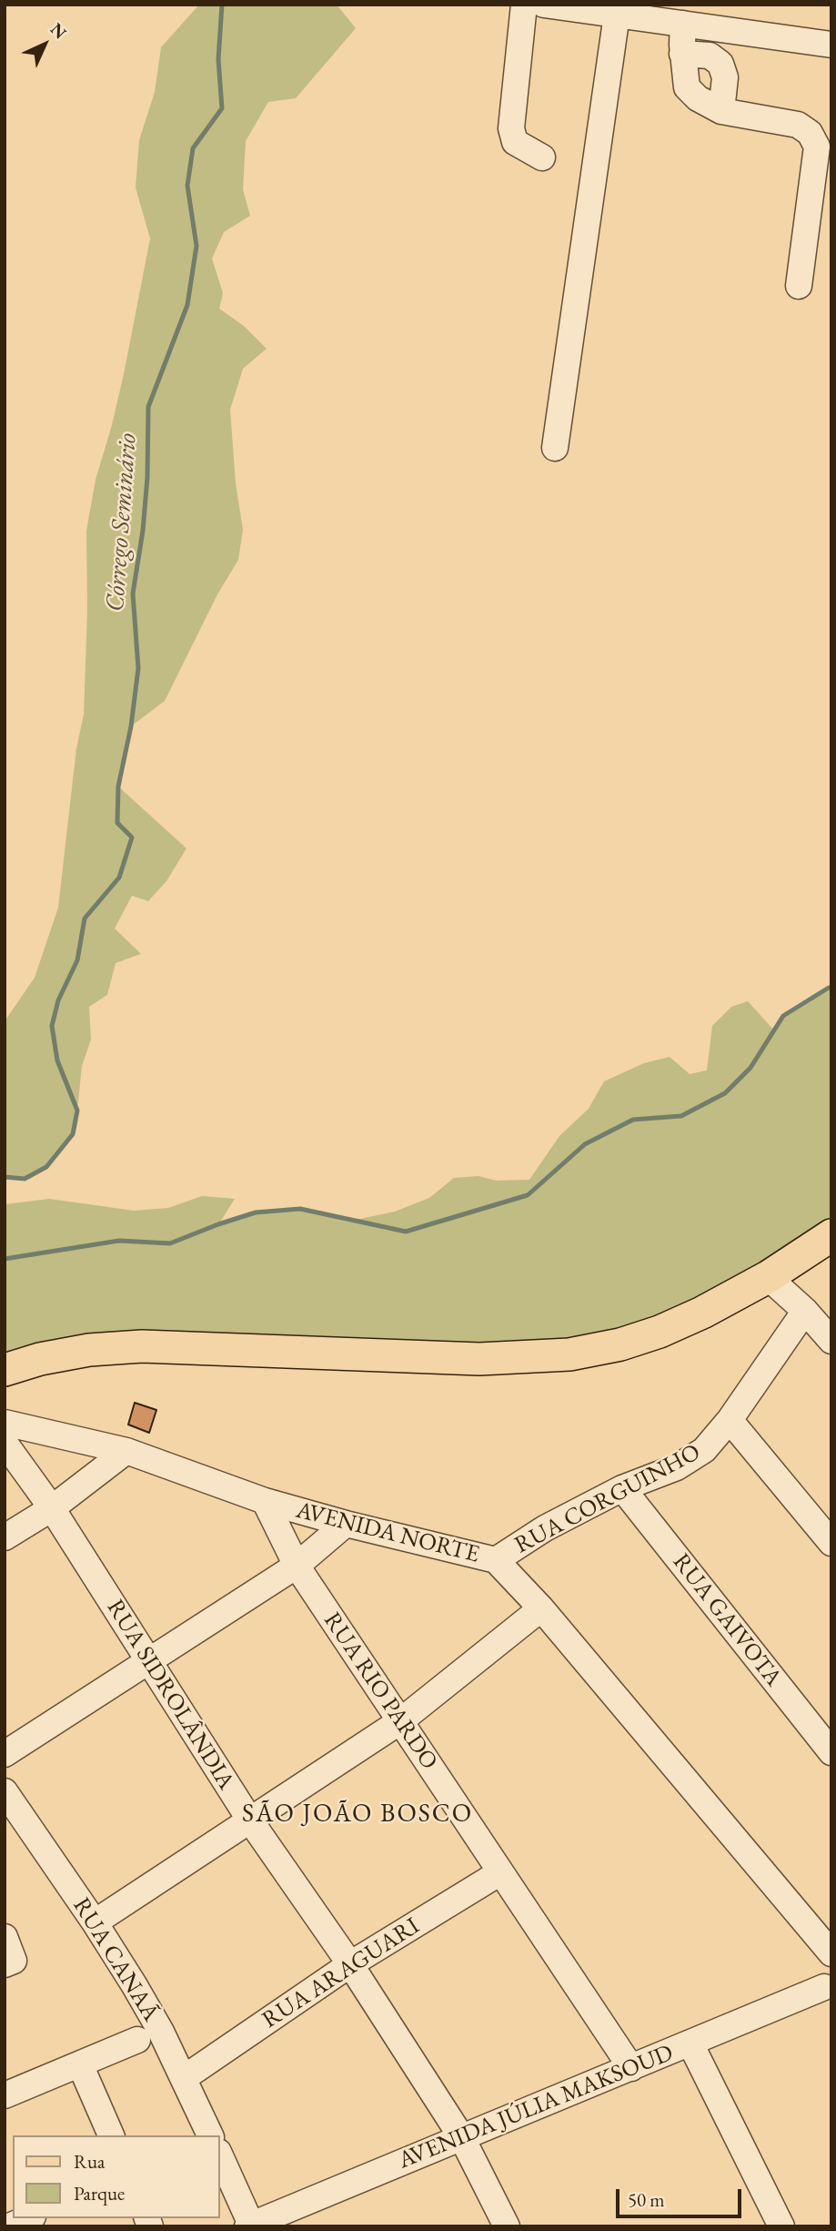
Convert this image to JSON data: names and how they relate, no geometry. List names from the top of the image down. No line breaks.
{"streets":{"street":["RUA CORGUINHO","AVENIDA NORTE","RUA GAIVOTA","RUA RIO PARDO","RUA SIDROLÂNDIA","RUA CANAÃ","RUA ARAGUARI","AVENIDA JÚLIA MAKSOUD"]},"crossings":[["RUA CORGUINHO","AVENIDA NORTE"],["RUA CORGUINHO","RUA GAIVOTA"],["AVENIDA NORTE","RUA RIO PARDO"],["RUA RIO PARDO","RUA ARAGUARI"],["RUA RIO PARDO","AVENIDA JÚLIA MAKSOUD"],["RUA SIDROLÂNDIA","RUA ARAGUARI"],["RUA SIDROLÂNDIA","AVENIDA JÚLIA MAKSOUD"],["RUA CANAÃ","RUA ARAGUARI"]],"districts":["SÃO JOÃO BOSCO"],"water":["Córrego Seminário"],"legend":["Rua","Parque"],"scale_bar":"50 m","north":"top right"}
